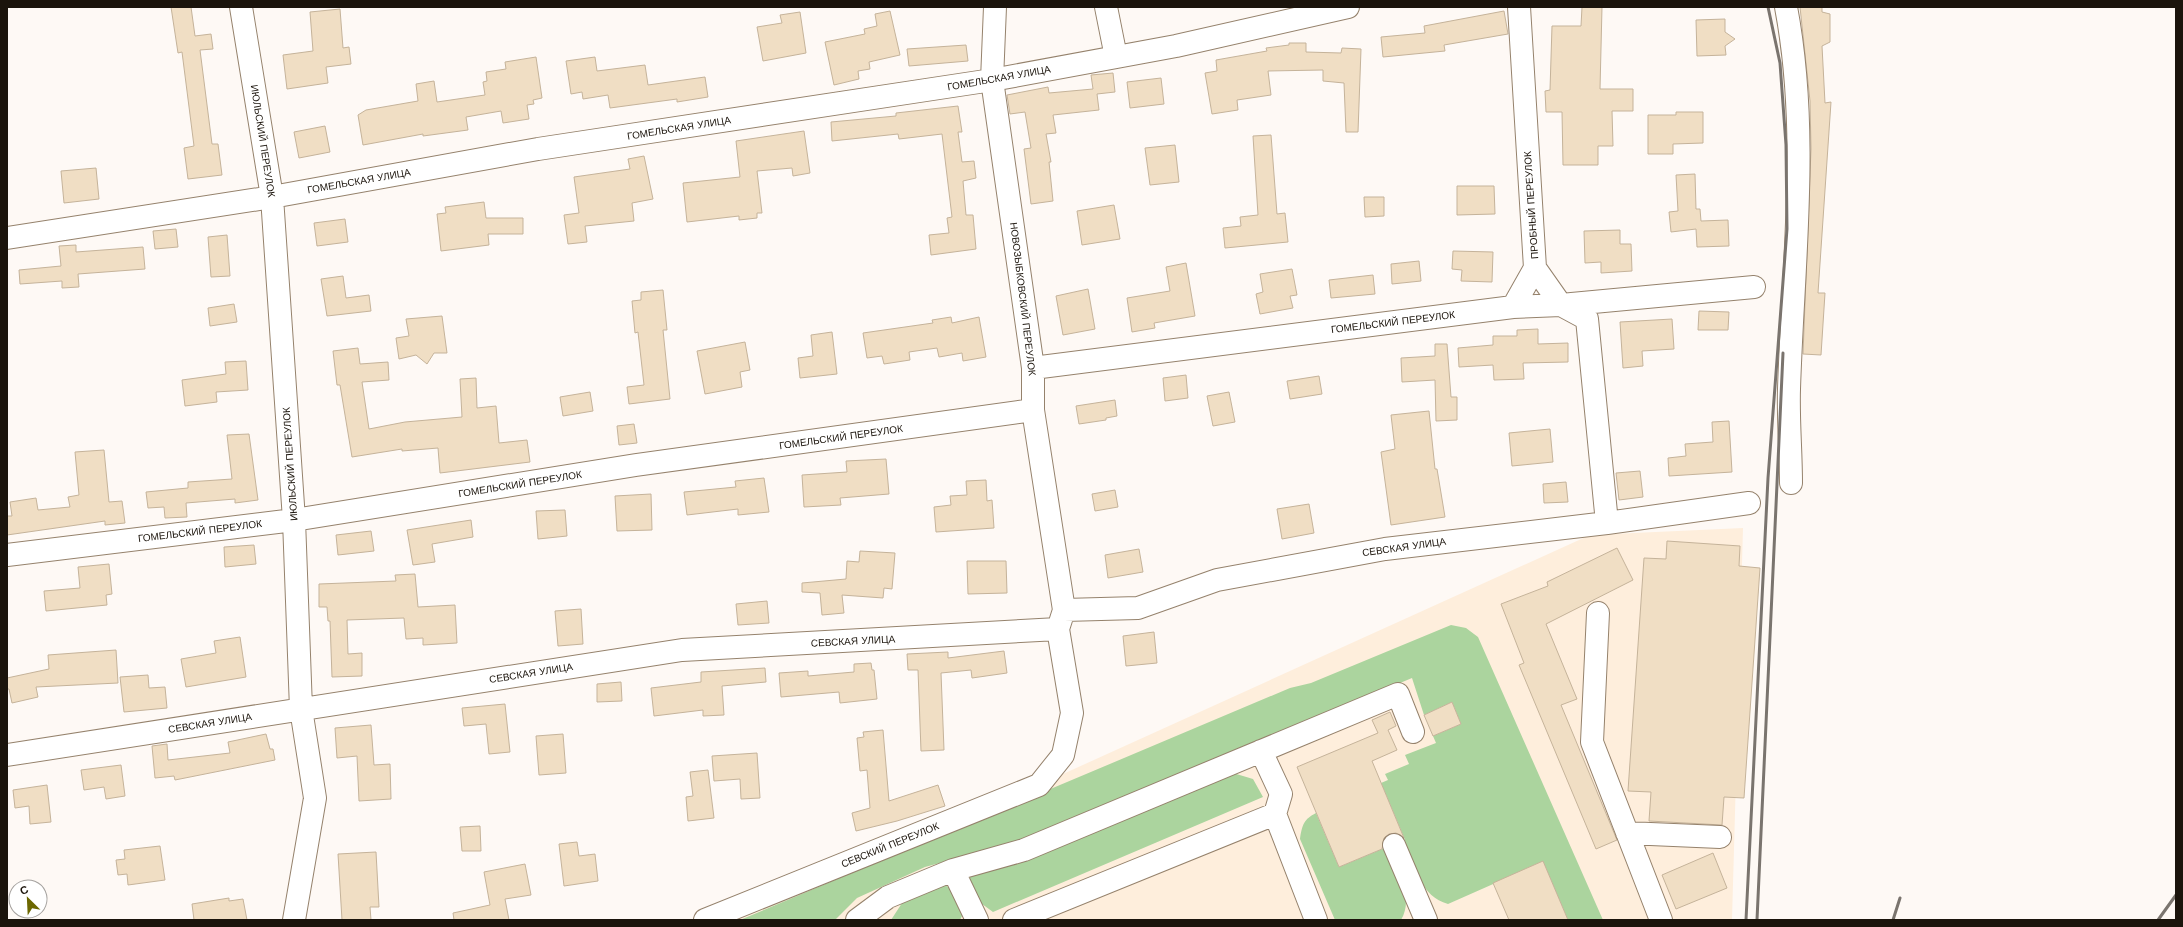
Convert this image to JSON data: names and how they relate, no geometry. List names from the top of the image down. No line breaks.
{"streets":{"street":["ГОМЕЛЬСКАЯ УЛИЦА","ИЮЛЬСКИЙ ПЕРЕУЛОК","ПРОБНЫЙ ПЕРЕУЛОК","НОВОЗЫБКОВСКИЙ ПЕРЕУЛОК","ГОМЕЛЬСКИЙ ПЕРЕУЛОК","СЕВСКАЯ УЛИЦА","СЕВСКИЙ ПЕРЕУЛОК"]},"crossings":[["ГОМЕЛЬСКАЯ УЛИЦА","ИЮЛЬСКИЙ ПЕРЕУЛОК"],["ГОМЕЛЬСКАЯ УЛИЦА","НОВОЗЫБКОВСКИЙ ПЕРЕУЛОК"],["ИЮЛЬСКИЙ ПЕРЕУЛОК","ГОМЕЛЬСКИЙ ПЕРЕУЛОК"],["ИЮЛЬСКИЙ ПЕРЕУЛОК","СЕВСКАЯ УЛИЦА"],["ПРОБНЫЙ ПЕРЕУЛОК","ГОМЕЛЬСКИЙ ПЕРЕУЛОК"],["ПРОБНЫЙ ПЕРЕУЛОК","СЕВСКАЯ УЛИЦА"],["НОВОЗЫБКОВСКИЙ ПЕРЕУЛОК","ГОМЕЛЬСКИЙ ПЕРЕУЛОК"],["НОВОЗЫБКОВСКИЙ ПЕРЕУЛОК","СЕВСКАЯ УЛИЦА"],["НОВОЗЫБКОВСКИЙ ПЕРЕУЛОК","СЕВСКИЙ ПЕРЕУЛОК"]],"north":"top left"}
